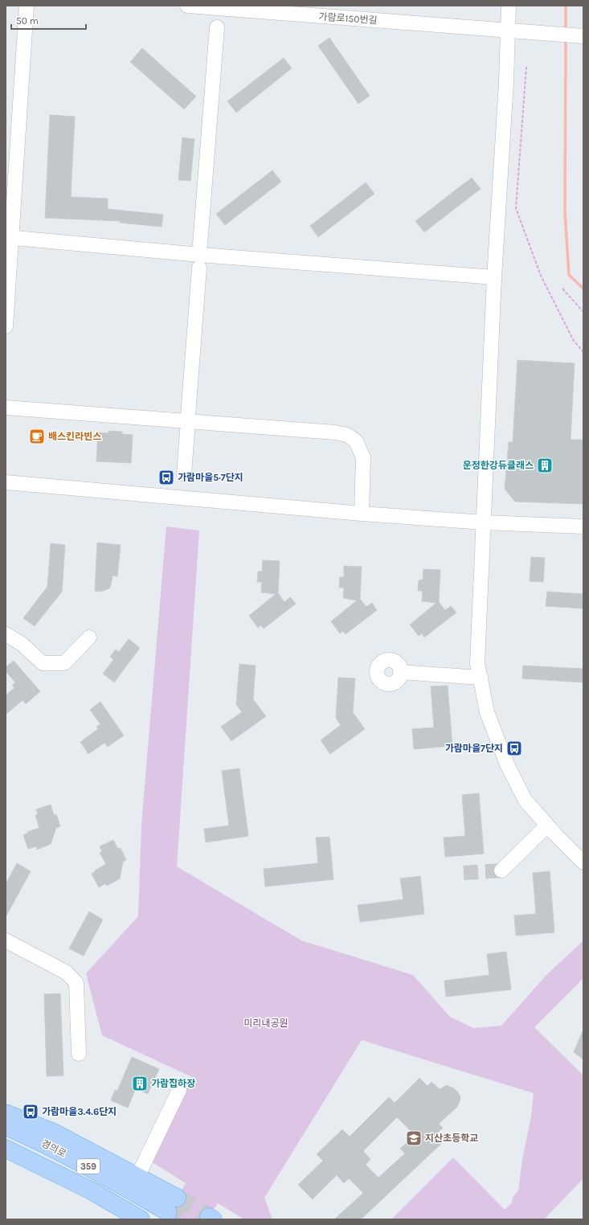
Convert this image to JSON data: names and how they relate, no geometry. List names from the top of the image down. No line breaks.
{"streets":{"main road":["경의로","359"],"street":["가람로150번길"]},"parks":["미리내공원"],"places":{"cafe":["배스킨라빈스"],"building":["운정한강듀클래스","가람집하장"],"bus stop":["가람마을5·7단지","가람마을7단지","가람마을3.4.6단지"],"school or university":["지산초등학교"]},"scale_bar":"50 m"}
